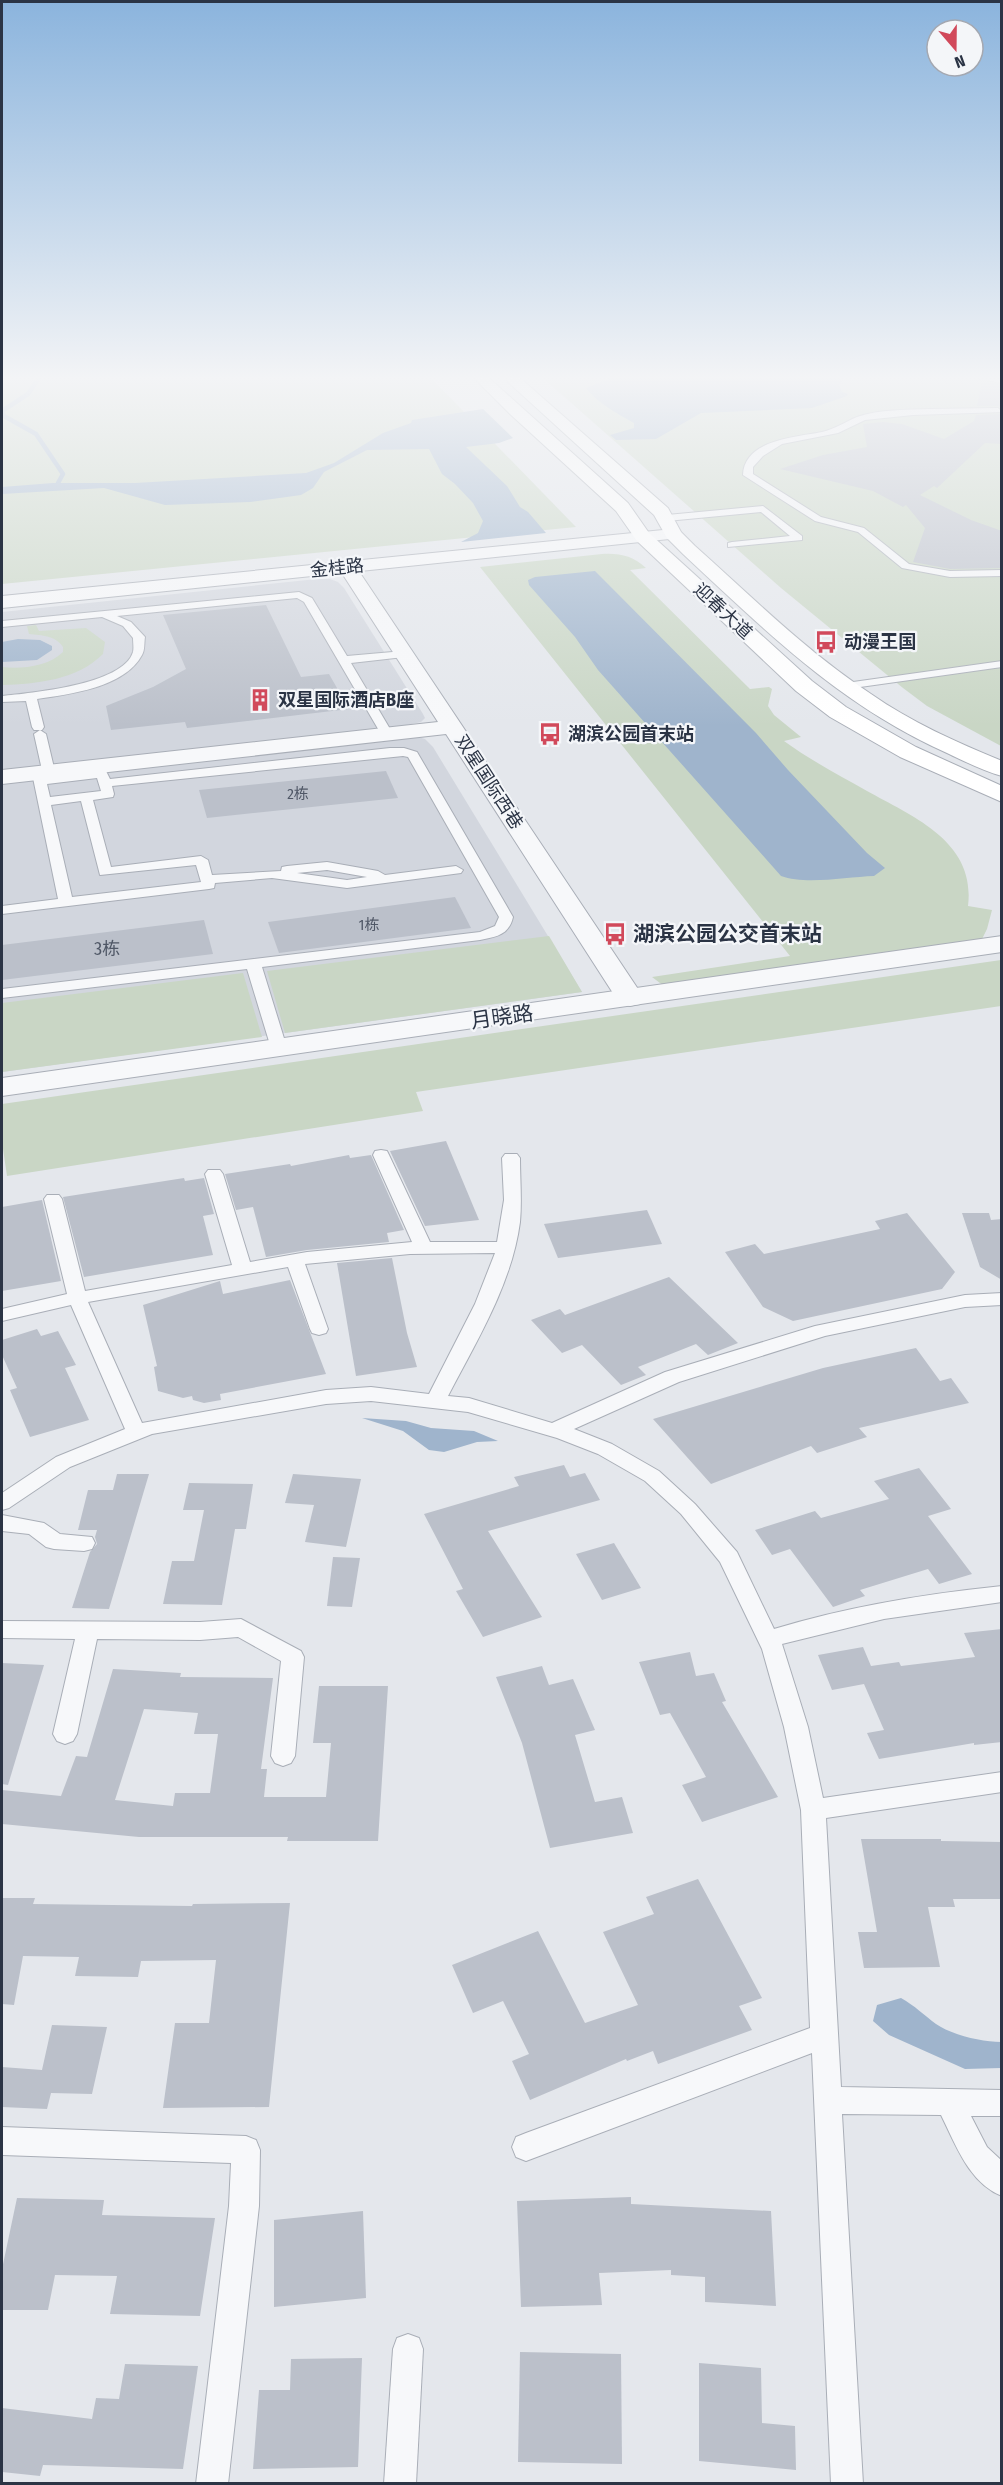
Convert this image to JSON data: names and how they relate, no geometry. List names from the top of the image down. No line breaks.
{"streets":{"main road":["迎春大道"],"street":["金桂路","双星国际西巷","月晓路"]},"crossings":[["金桂路","迎春大道"],["金桂路","双星国际西巷"],["双星国际西巷","月晓路"]],"places":{"bus stop":["动漫王国","湖滨公园首末站","湖滨公园公交首末站"],"building":["双星国际酒店B座"]},"house_numbers":["2栋","1栋","3栋"],"north":"bottom"}
